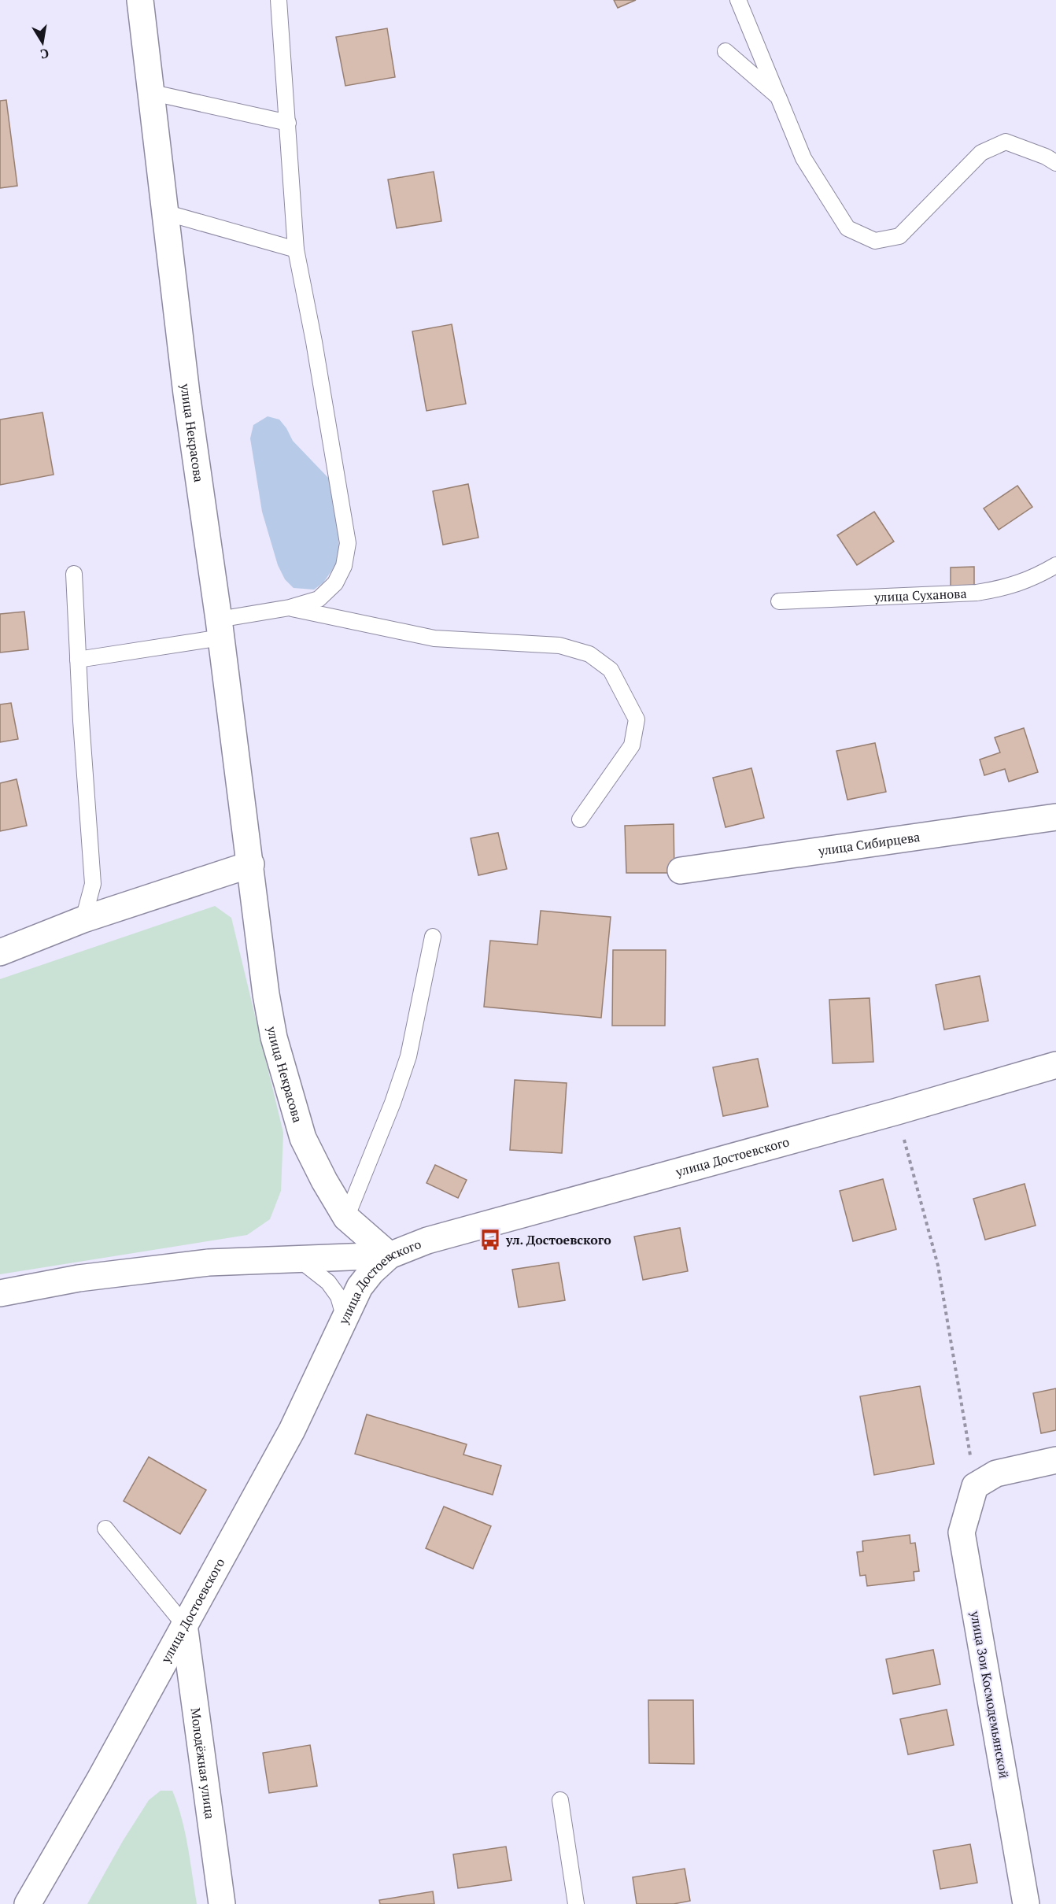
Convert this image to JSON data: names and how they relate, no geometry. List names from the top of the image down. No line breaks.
{"streets":{"main road":["улица Некрасова","улица Сибирцева","улица Достоевского","улица Зои Космодемьянской","Молодёжная улица"],"lane":["улица Суханова"]},"crossings":[["улица Некрасова","улица Достоевского"],["улица Достоевского","Молодёжная улица"]],"places":{"bus stop":["ул. Достоевского"]},"north":"bottom"}
